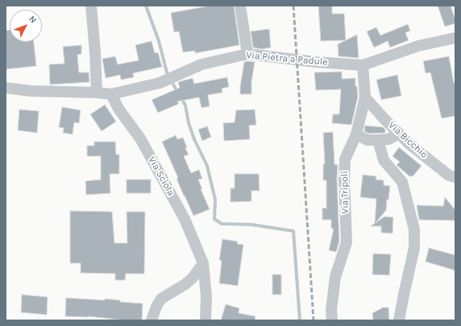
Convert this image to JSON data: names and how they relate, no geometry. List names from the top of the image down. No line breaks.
{"streets":{"street":["Via Pietra a Padule","Via Bicchio","Via Sciola","Via Tripoli"]},"crossings":[["Via Pietra a Padule","Via Sciola"],["Via Pietra a Padule","Via Tripoli"],["Via Bicchio","Via Tripoli"]],"north":"top right"}
